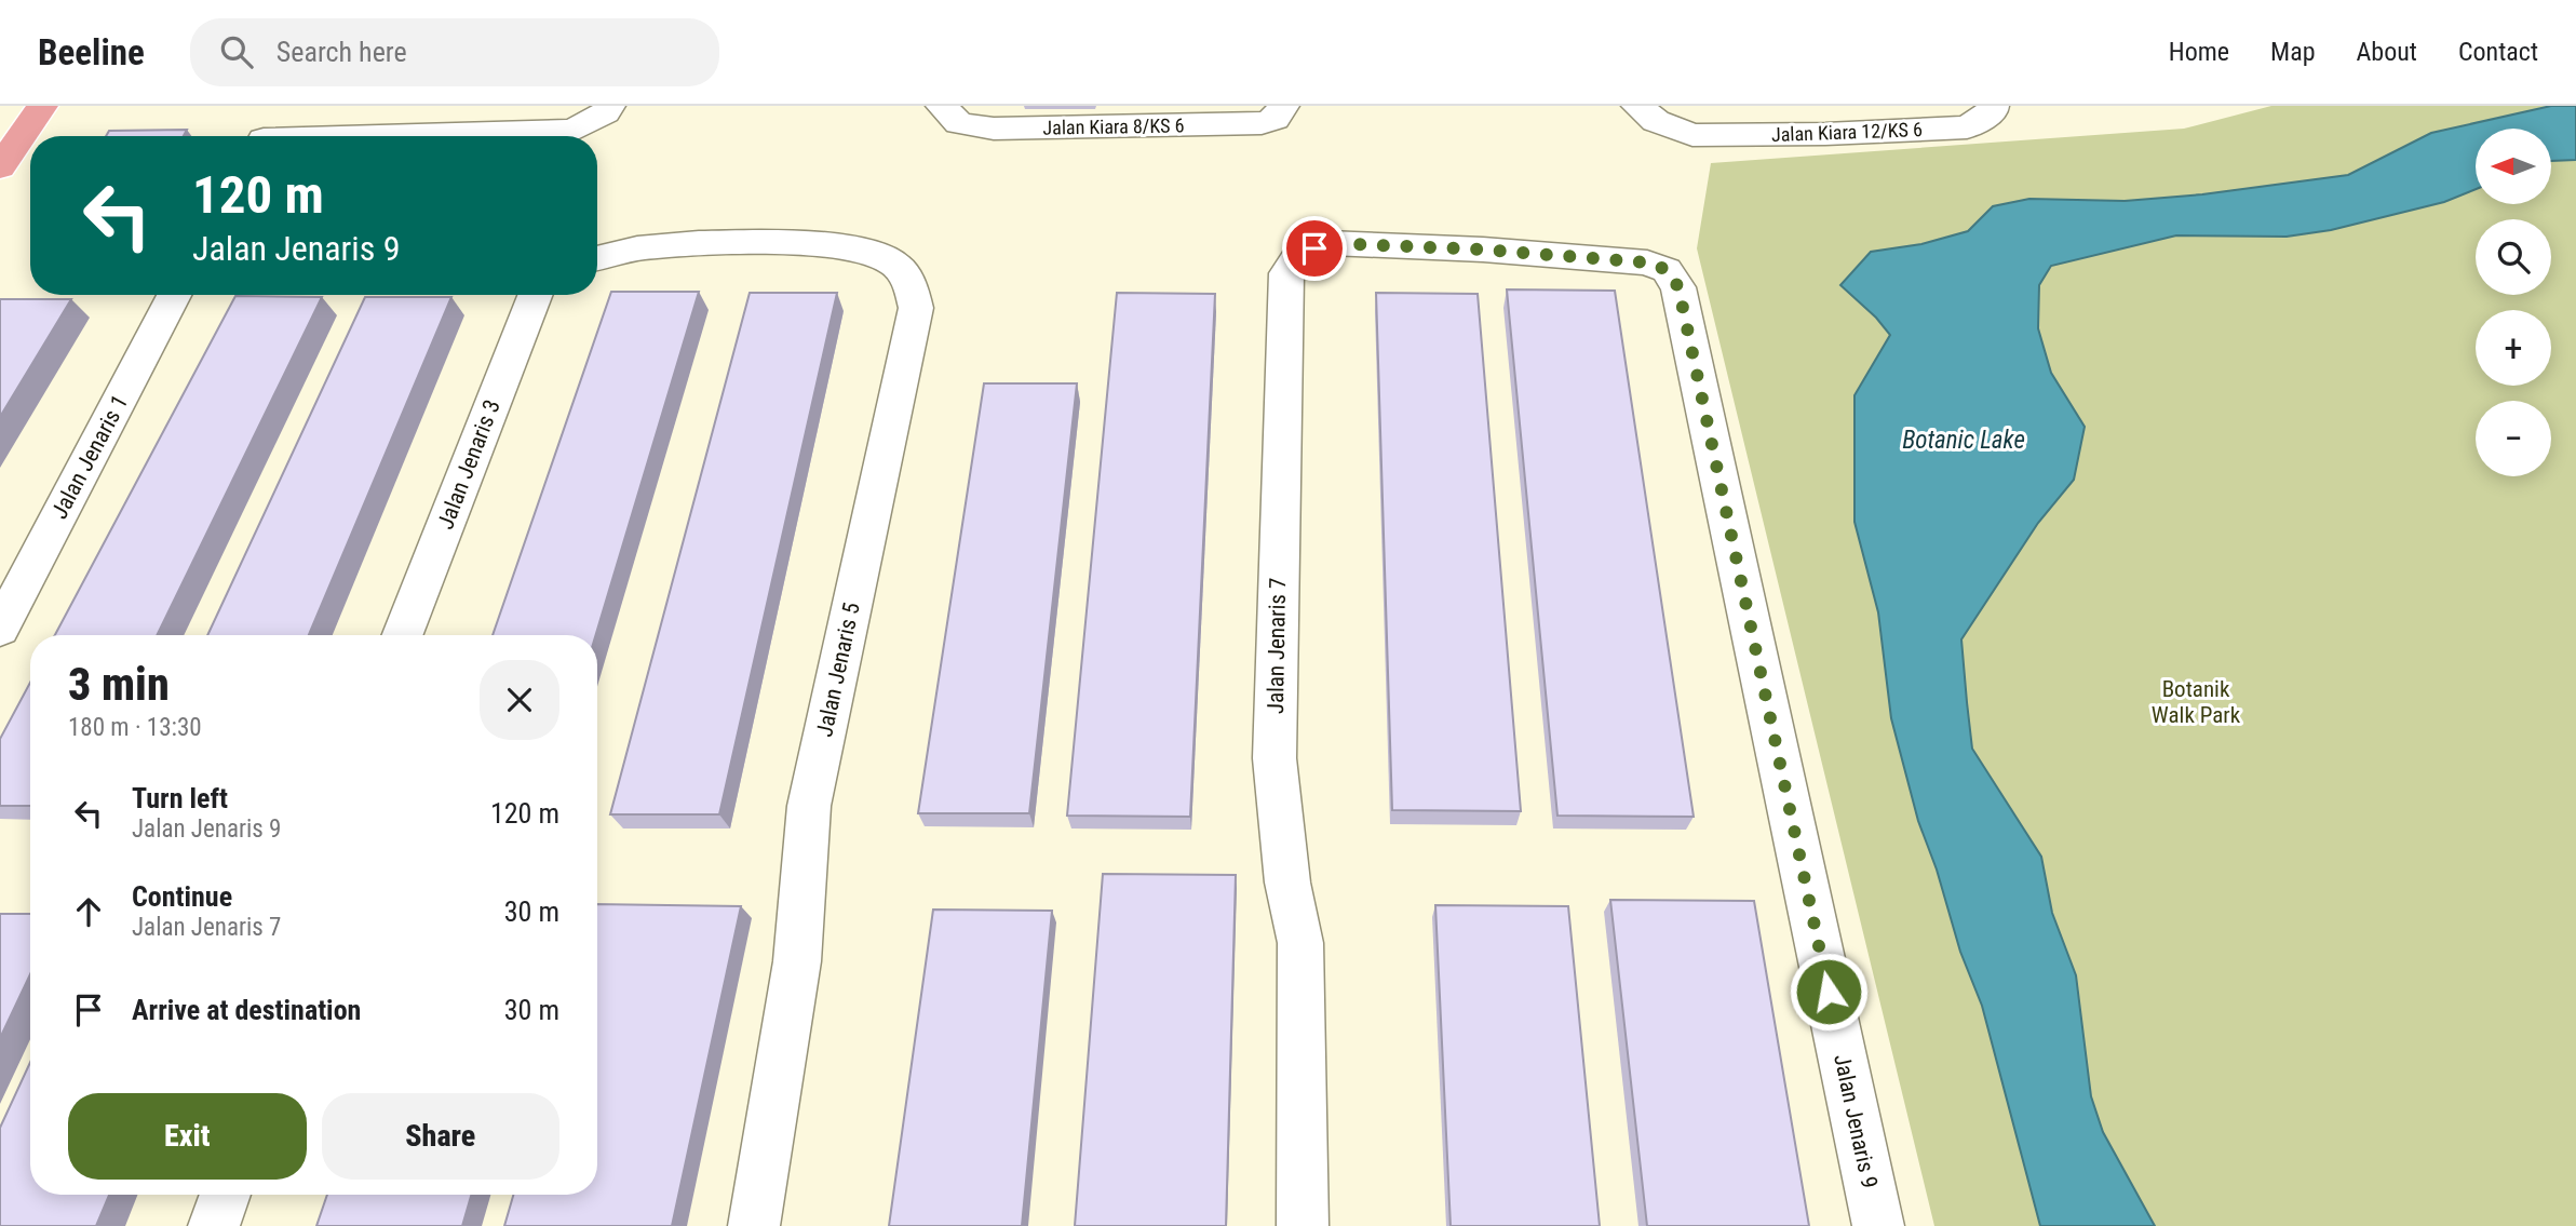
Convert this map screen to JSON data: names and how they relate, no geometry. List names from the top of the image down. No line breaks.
{"streets":{"street":["Jalan Kiara 8/KS 6","Jalan Kiara 12/KS 6","Jalan Jenaris 1","Jalan Jenaris 3","Jalan Jenaris 7","Jalan Jenaris 5","Jalan Jenaris 9"]},"crossings":[["Jalan Jenaris 7","Jalan Jenaris 9"]],"water":["Botanic Lake"],"parks":["Botanik Walk Park"],"north":"left","page":{"header":"Beeline","search":"Search here","nav":["Home","Map","About","Contact"],"map_buttons":["+","−"],"turn":["120 m","Jalan Jenaris 9"],"heading":["3 min","180 m · 13:30"],"list":[{"name":"Turn left","note":"Jalan Jenaris 9","value":"120 m"},{"name":"Continue","note":"Jalan Jenaris 7","value":"30 m"},{"name":"Arrive at destination","value":"30 m"}],"buttons":["Exit","Share"]}}
